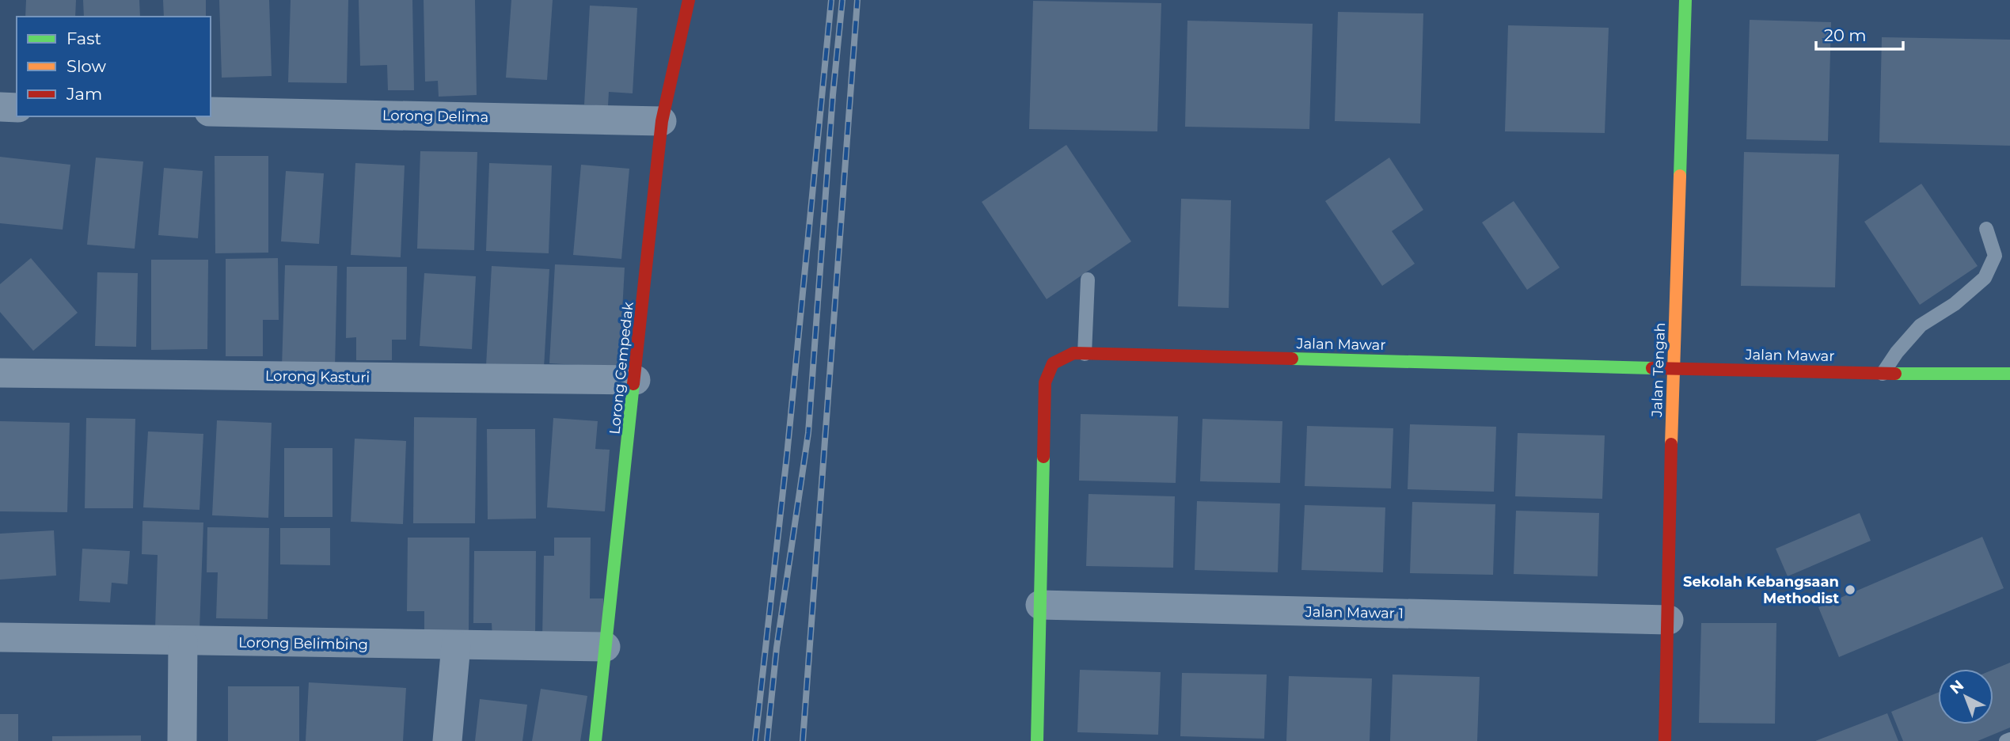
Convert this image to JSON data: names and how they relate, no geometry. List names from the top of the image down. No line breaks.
{"streets":{"street":["Lorong Delima","Jalan Mawar","Lorong Cempedak","Jalan Tengah","Lorong Kasturi","Jalan Mawar 1","Lorong Belimbing"]},"crossings":[["Lorong Delima","Lorong Cempedak"],["Jalan Mawar","Jalan Tengah"],["Jalan Mawar","Jalan Mawar 1"],["Lorong Cempedak","Lorong Kasturi"],["Lorong Cempedak","Lorong Belimbing"],["Jalan Tengah","Jalan Mawar 1"]],"places":["Sekolah Kebangsaan Methodist"],"legend":["Fast","Slow","Jam"],"scale_bar":"20 m","north":"top left"}
